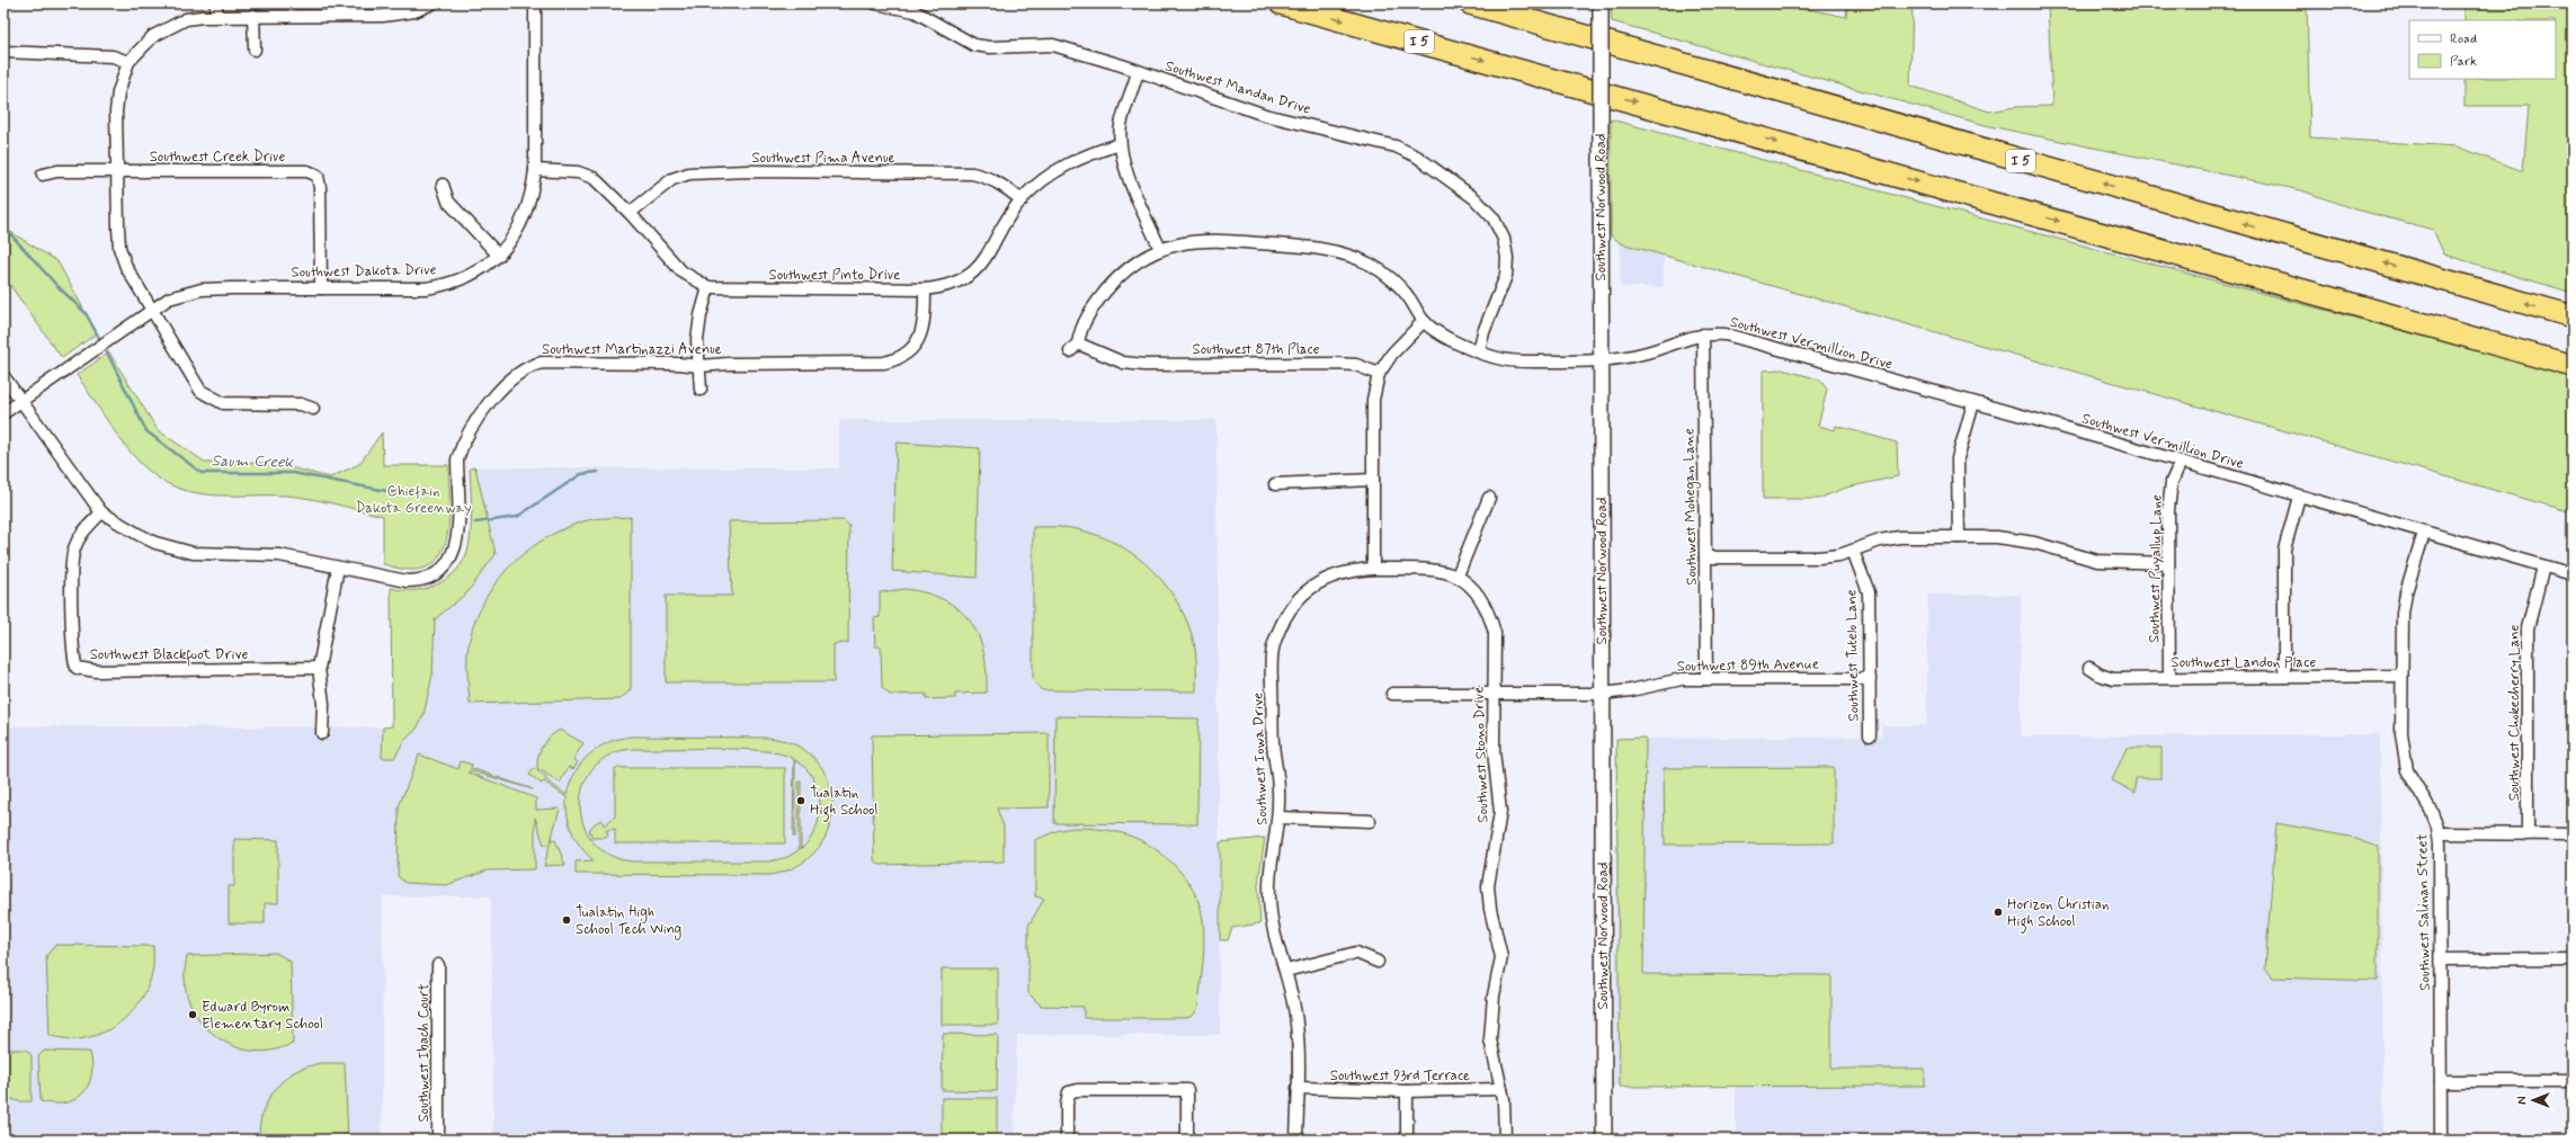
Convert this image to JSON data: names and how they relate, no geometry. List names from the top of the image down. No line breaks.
{"streets":{"highway":["I 5"],"street":["Southwest Mandan Drive","Southwest Creek Drive","Southwest Pima Avenue","Southwest Norwood Road","Southwest Dakota Drive","Southwest Pinto Drive","Southwest Vermillion Drive","Southwest Martinazzi Avenue","Southwest 87th Place","Southwest Mohegan Lane","Southwest Puyallup Lane","Southwest Blackfoot Drive","Southwest Tutelo Lane","Southwest Landon Place","Southwest 89th Avenue","Southwest Chokecherry Lane","Southwest Stono Drive","Southwest Iowa Drive","Southwest Salinan Street","Southwest Ibach Court","Southwest 93rd Terrace"]},"crossings":[["Southwest Mandan Drive","Southwest Vermillion Drive"],["Southwest Creek Drive","Southwest Dakota Drive"],["Southwest Pima Avenue","Southwest Pinto Drive"],["Southwest Norwood Road","Southwest Vermillion Drive"],["Southwest Norwood Road","Southwest 89th Avenue"],["Southwest Dakota Drive","Southwest Pinto Drive"],["Southwest Dakota Drive","Southwest Martinazzi Avenue"],["Southwest Pinto Drive","Southwest Martinazzi Avenue"],["Southwest Vermillion Drive","Southwest 87th Place"],["Southwest Vermillion Drive","Southwest Mohegan Lane"],["Southwest Vermillion Drive","Southwest Puyallup Lane"],["Southwest Vermillion Drive","Southwest Chokecherry Lane"],["Southwest Vermillion Drive","Southwest Salinan Street"],["Southwest Martinazzi Avenue","Southwest Blackfoot Drive"],["Southwest Mohegan Lane","Southwest 89th Avenue"],["Southwest Puyallup Lane","Southwest Landon Place"],["Southwest Tutelo Lane","Southwest 89th Avenue"],["Southwest Landon Place","Southwest Salinan Street"],["Southwest 89th Avenue","Southwest Stono Drive"],["Southwest Stono Drive","Southwest Iowa Drive"],["Southwest Stono Drive","Southwest 93rd Terrace"],["Southwest Iowa Drive","Southwest 93rd Terrace"]],"water":["Saum Creek"],"parks":["Chiefain Dakota Greenway"],"places":["Tualatin High School","Horizon Christian High School","Tualatin High School Tech Wing","Edward Byrom Elementary School"],"legend":["Road","Park"],"north":"left"}
